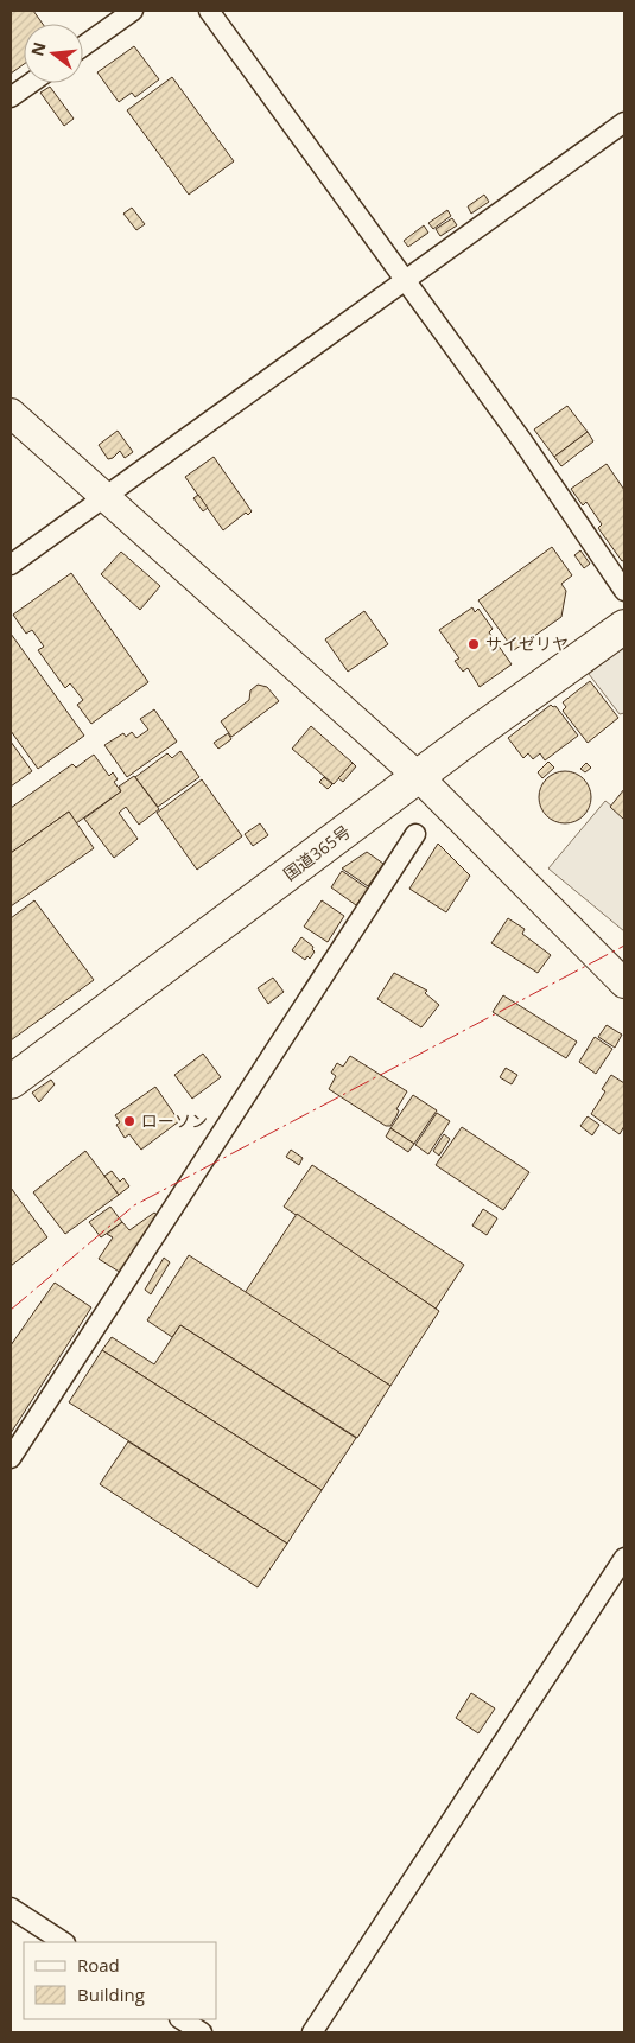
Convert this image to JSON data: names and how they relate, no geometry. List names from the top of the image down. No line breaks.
{"streets":{"highway":["国道365号"]},"places":["サイゼリヤ","ローソン"],"legend":["Road","Building"],"north":"left"}
